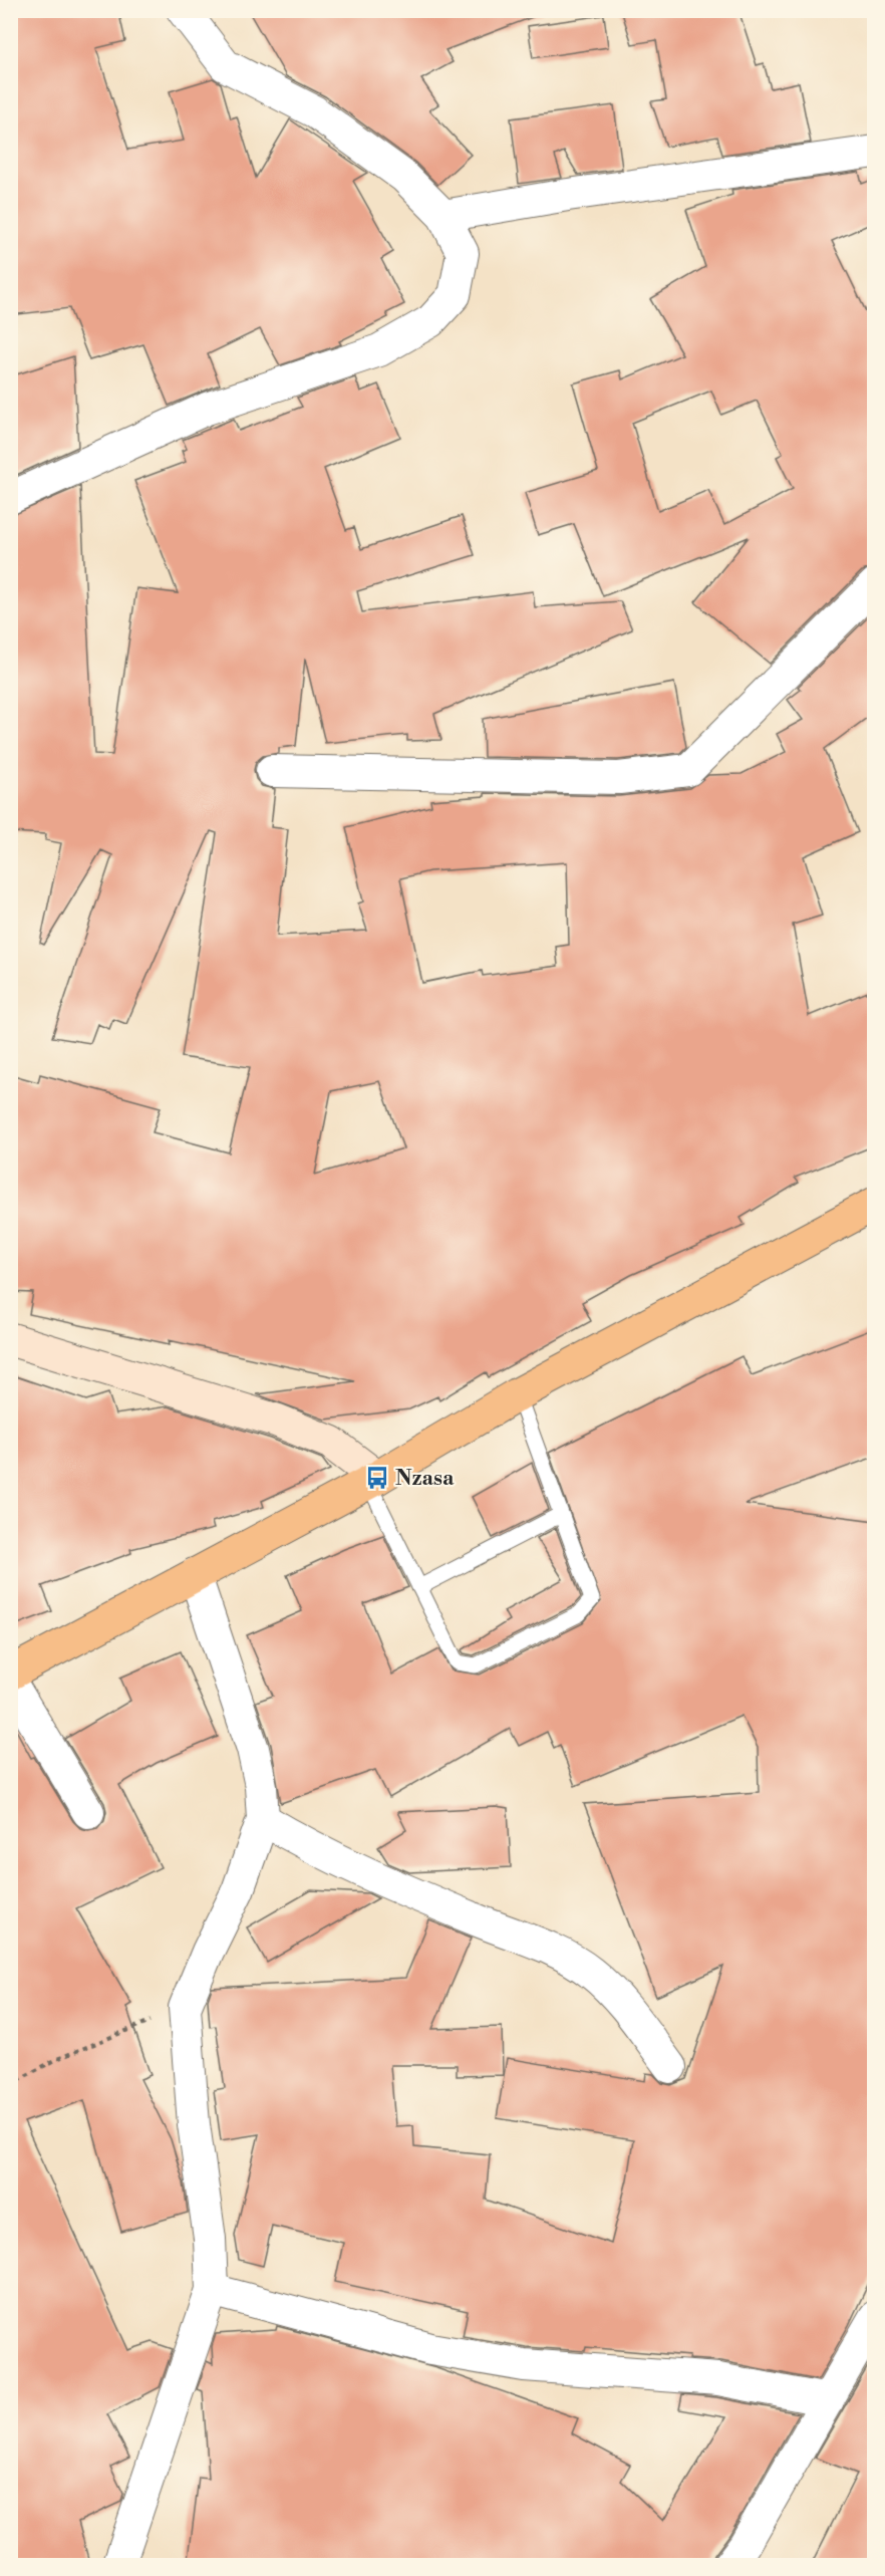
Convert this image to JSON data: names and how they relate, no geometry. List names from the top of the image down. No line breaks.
{"places":{"bus stop":["Nzasa"]}}
